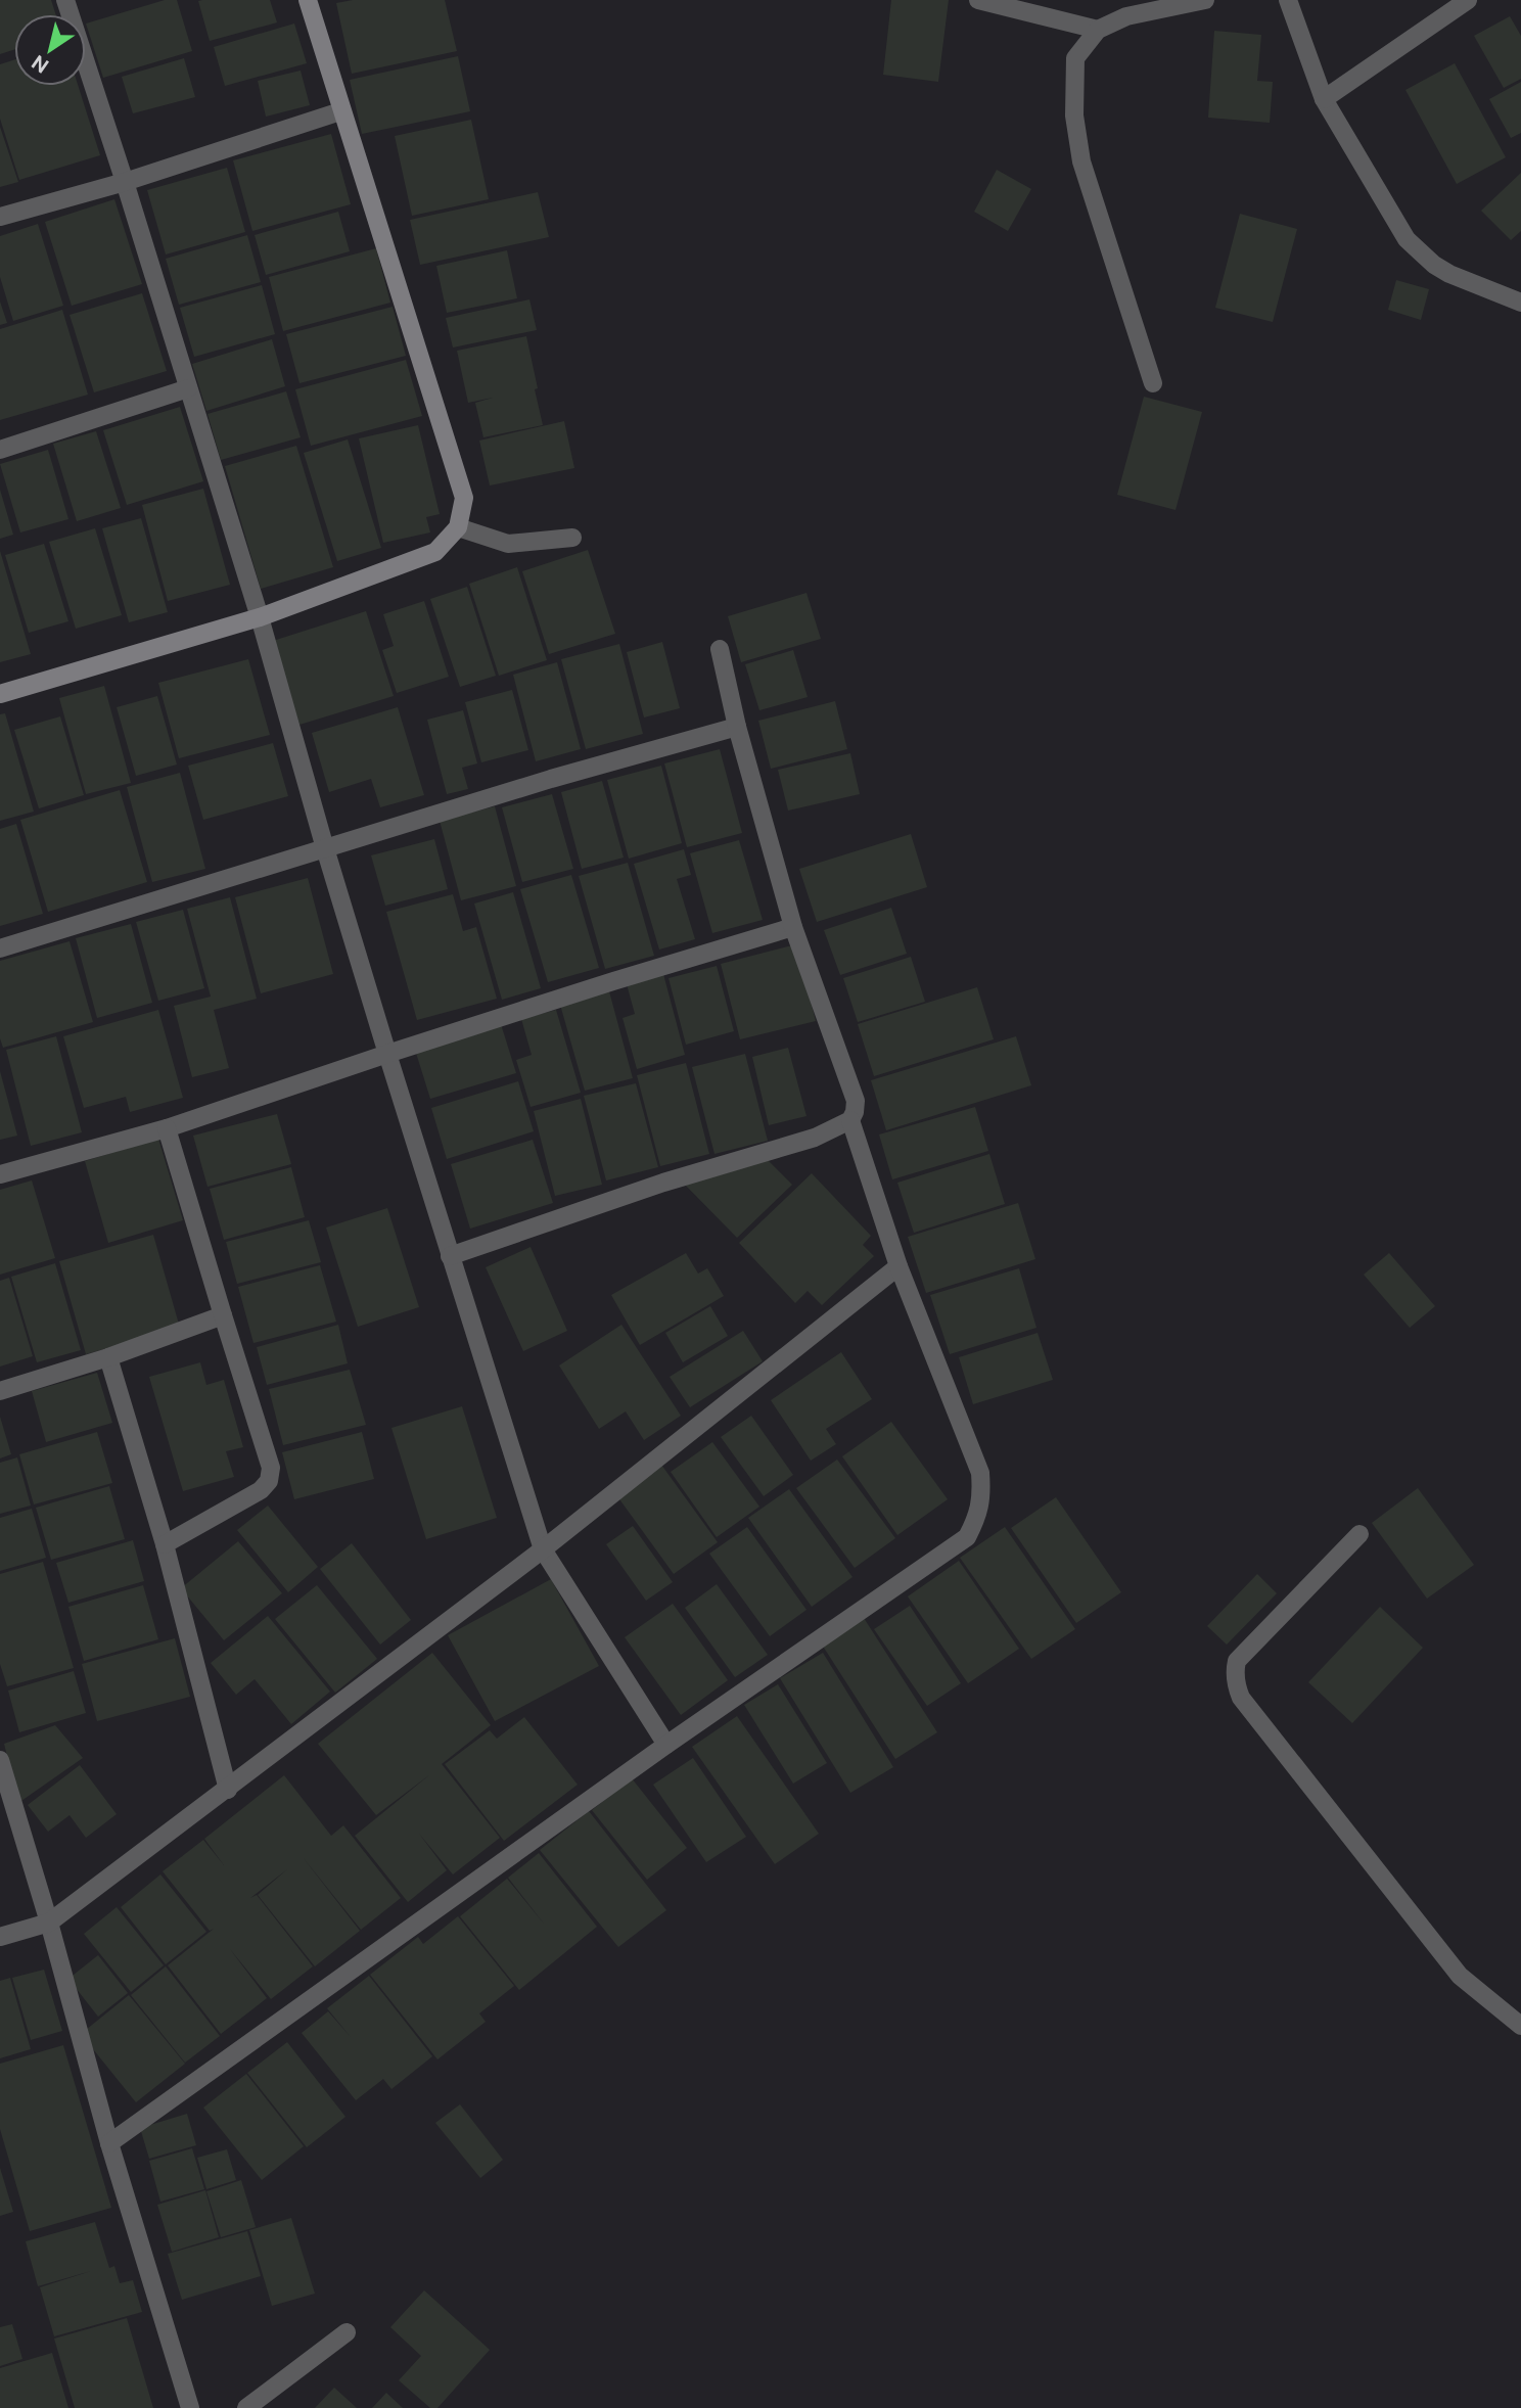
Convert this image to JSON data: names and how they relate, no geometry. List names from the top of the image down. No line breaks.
{"north":"bottom left"}
